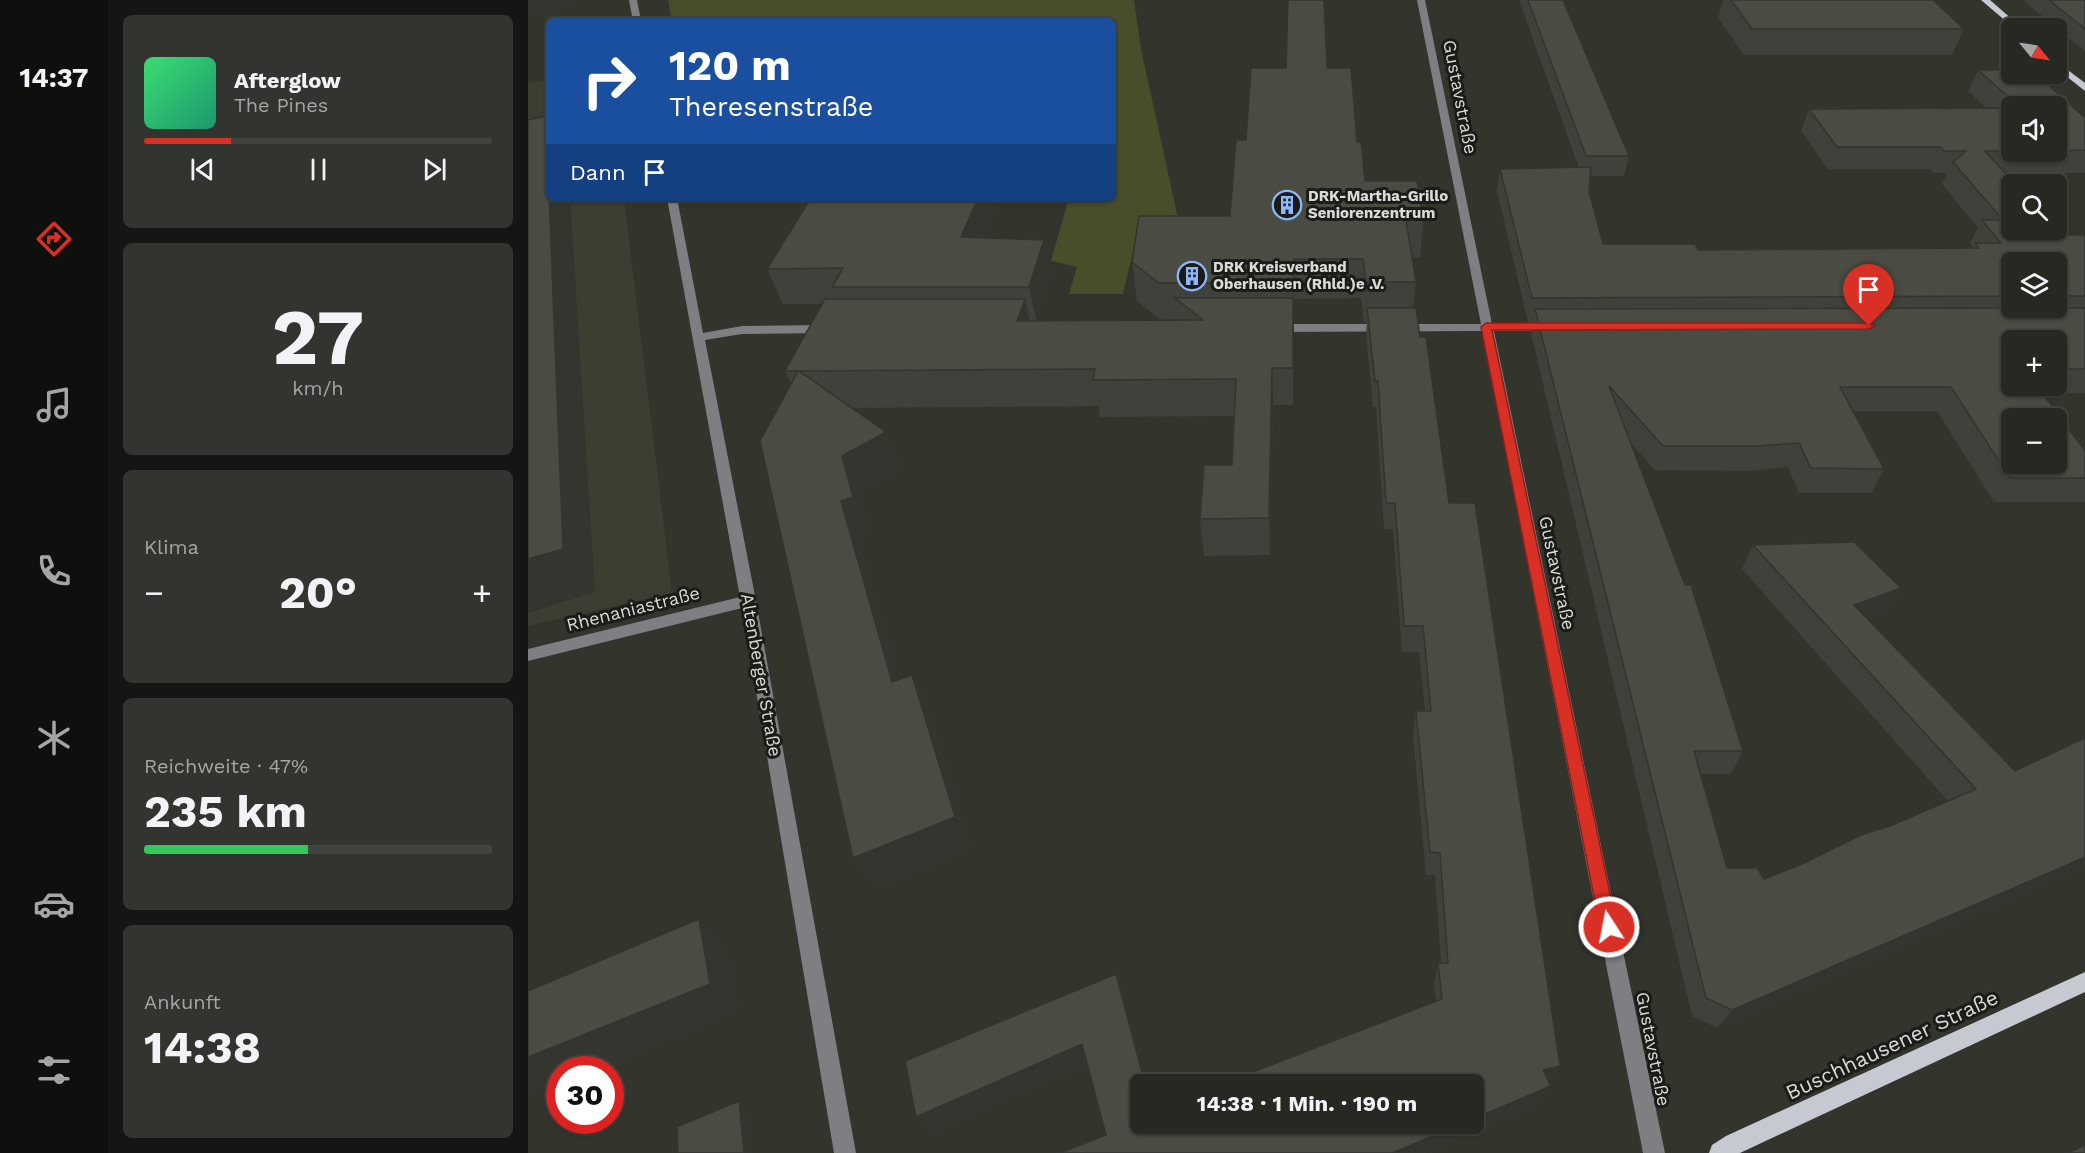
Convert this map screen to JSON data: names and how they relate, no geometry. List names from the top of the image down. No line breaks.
{"streets":{"main road":["Buschhausener Straße"],"street":["Gustavstraße","Rhenaniastraße","Altenberger Straße"]},"crossings":[["Rhenaniastraße","Altenberger Straße"]],"places":{"building":["DRK-Martha-Grillo Seniorenzentrum","DRK Kreisverband Oberhausen (Rhld.)e .V."]},"north":"bottom right","page":{"tabs":"14:37","map_buttons":["+","−"],"turn":["120 m","Theresenstraße"],"song":["Afterglow","The Pines"],"then":"Dann","tile":[["27","km/h"],"Klima",["Reichweite · 47%","235 km"],["Ankunft","14:38"]],"heat":["−","20°","+"],"limit":"30","trip":"14:38 · 1 Min. · 190 m"}}
